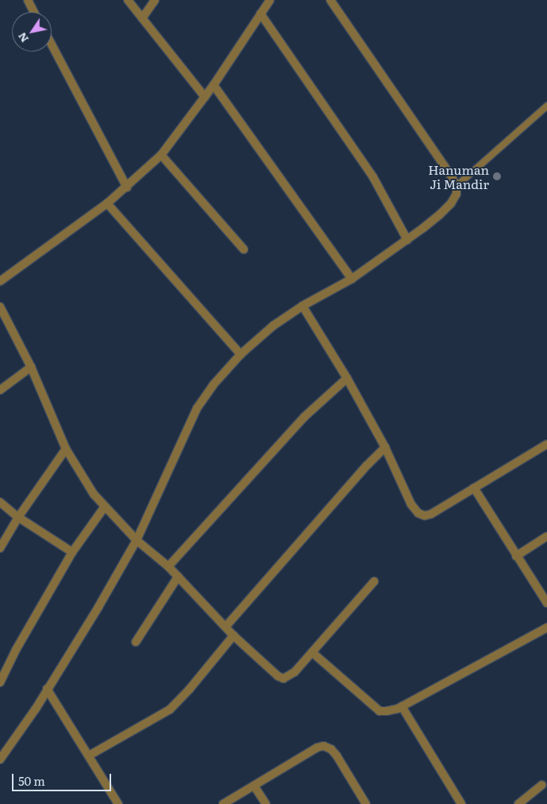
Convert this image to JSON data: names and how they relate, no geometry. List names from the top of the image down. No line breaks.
{"places":["Hanuman Ji Mandir"],"scale_bar":"50 m","north":"bottom left"}
